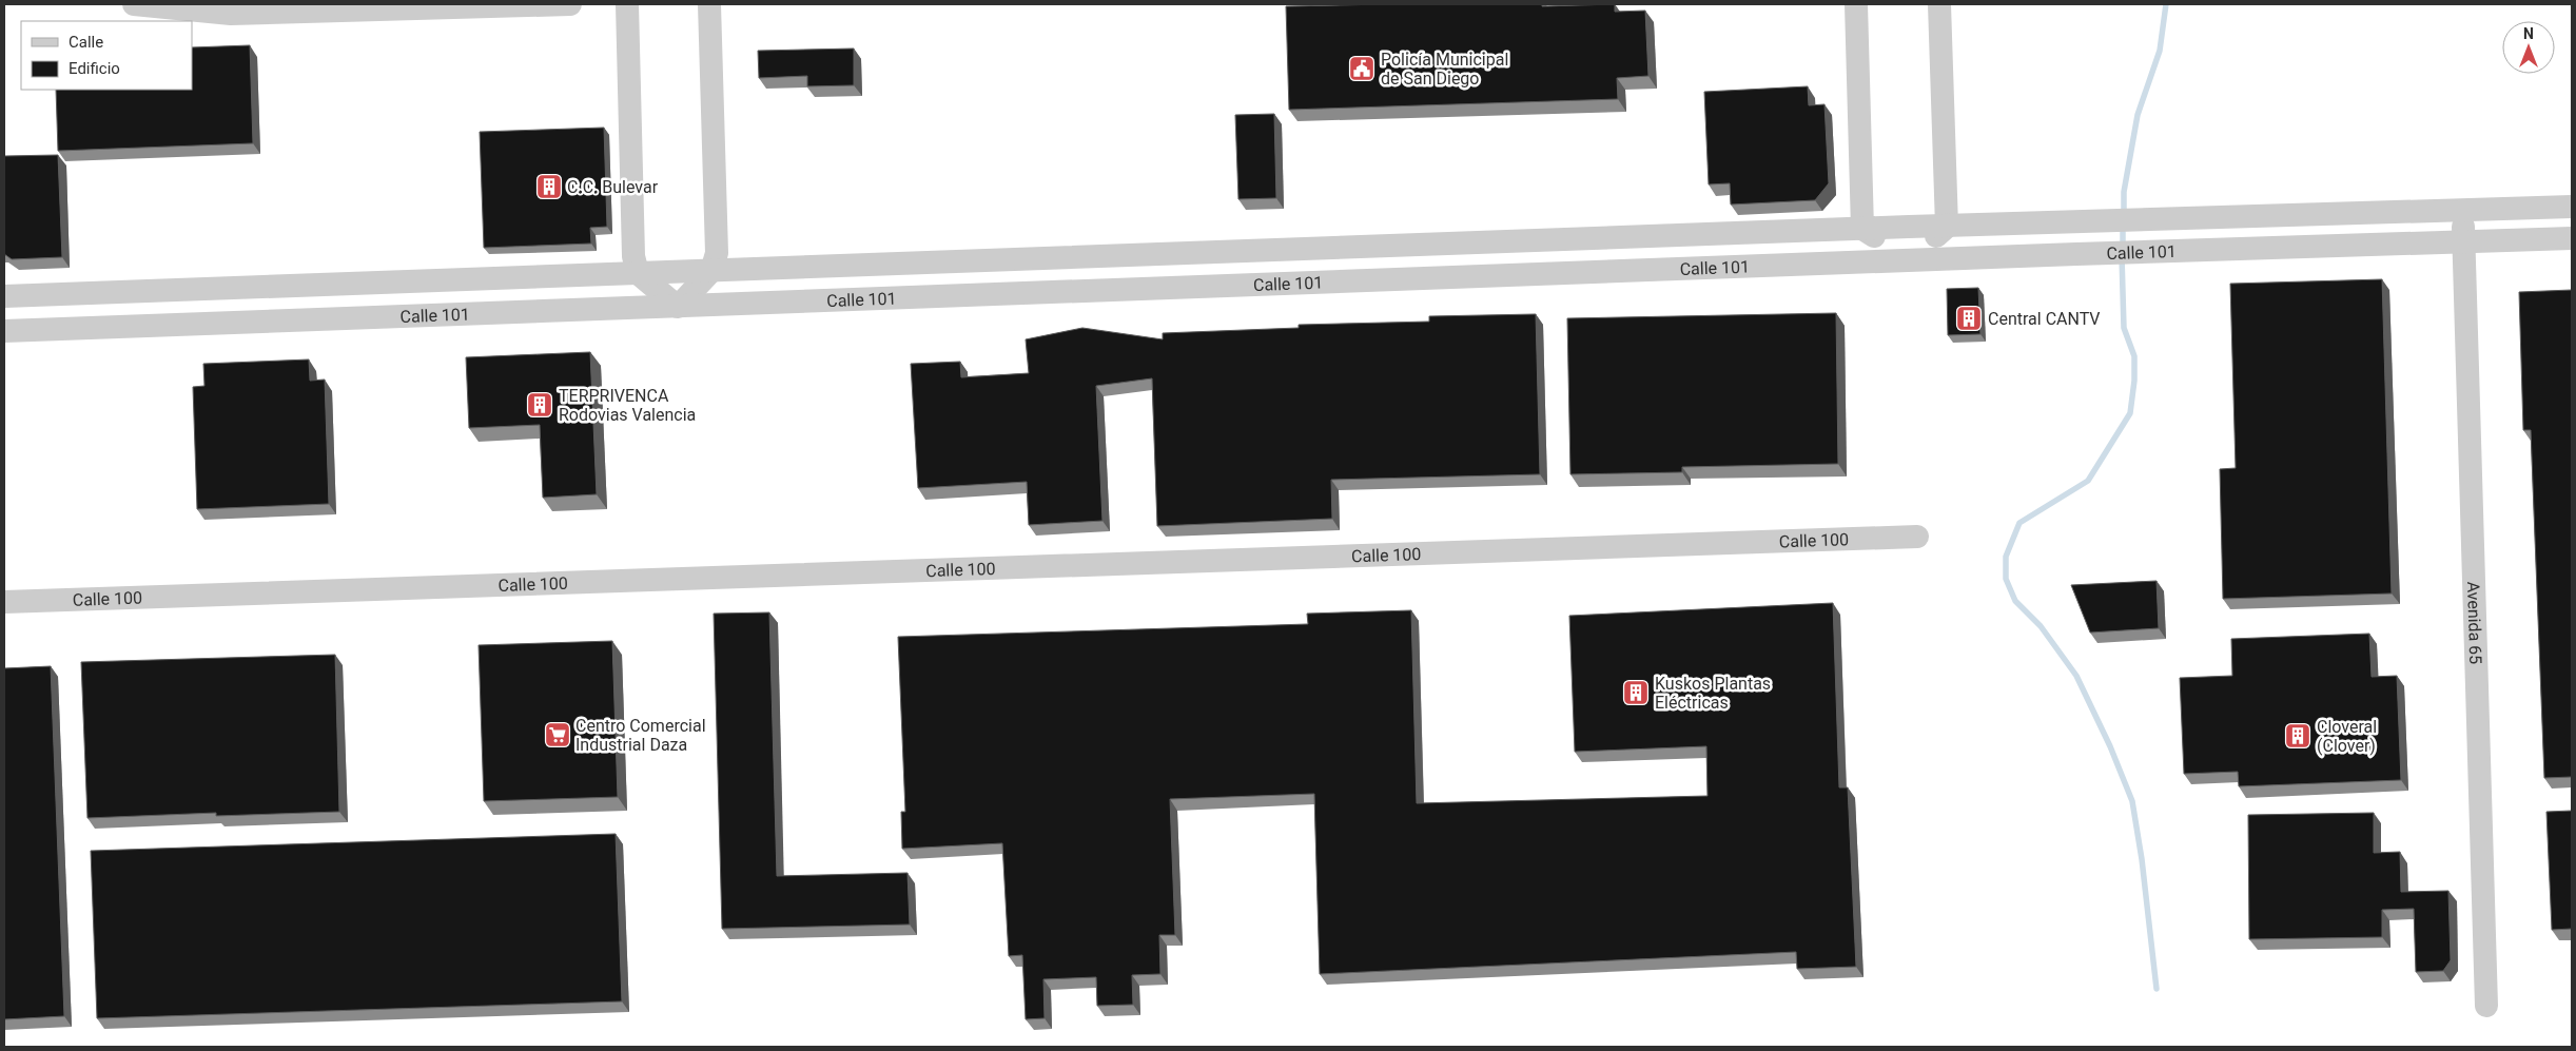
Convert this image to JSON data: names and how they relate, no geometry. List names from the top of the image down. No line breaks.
{"streets":{"street":["Calle 101","Calle 100","Avenida 65"]},"crossings":[["Calle 101","Avenida 65"]],"places":{"public building":["Policía Municipal de San Diego"],"building":["C.C. Bulevar","Central CANTV","TERPRIVENCA Rodovias Valencia","Kuskos Plantas Eléctricas","Cloveral (Clover)"],"supermarket":["Centro Comercial Industrial Daza"]},"legend":["Calle","Edificio"],"north":"top"}
